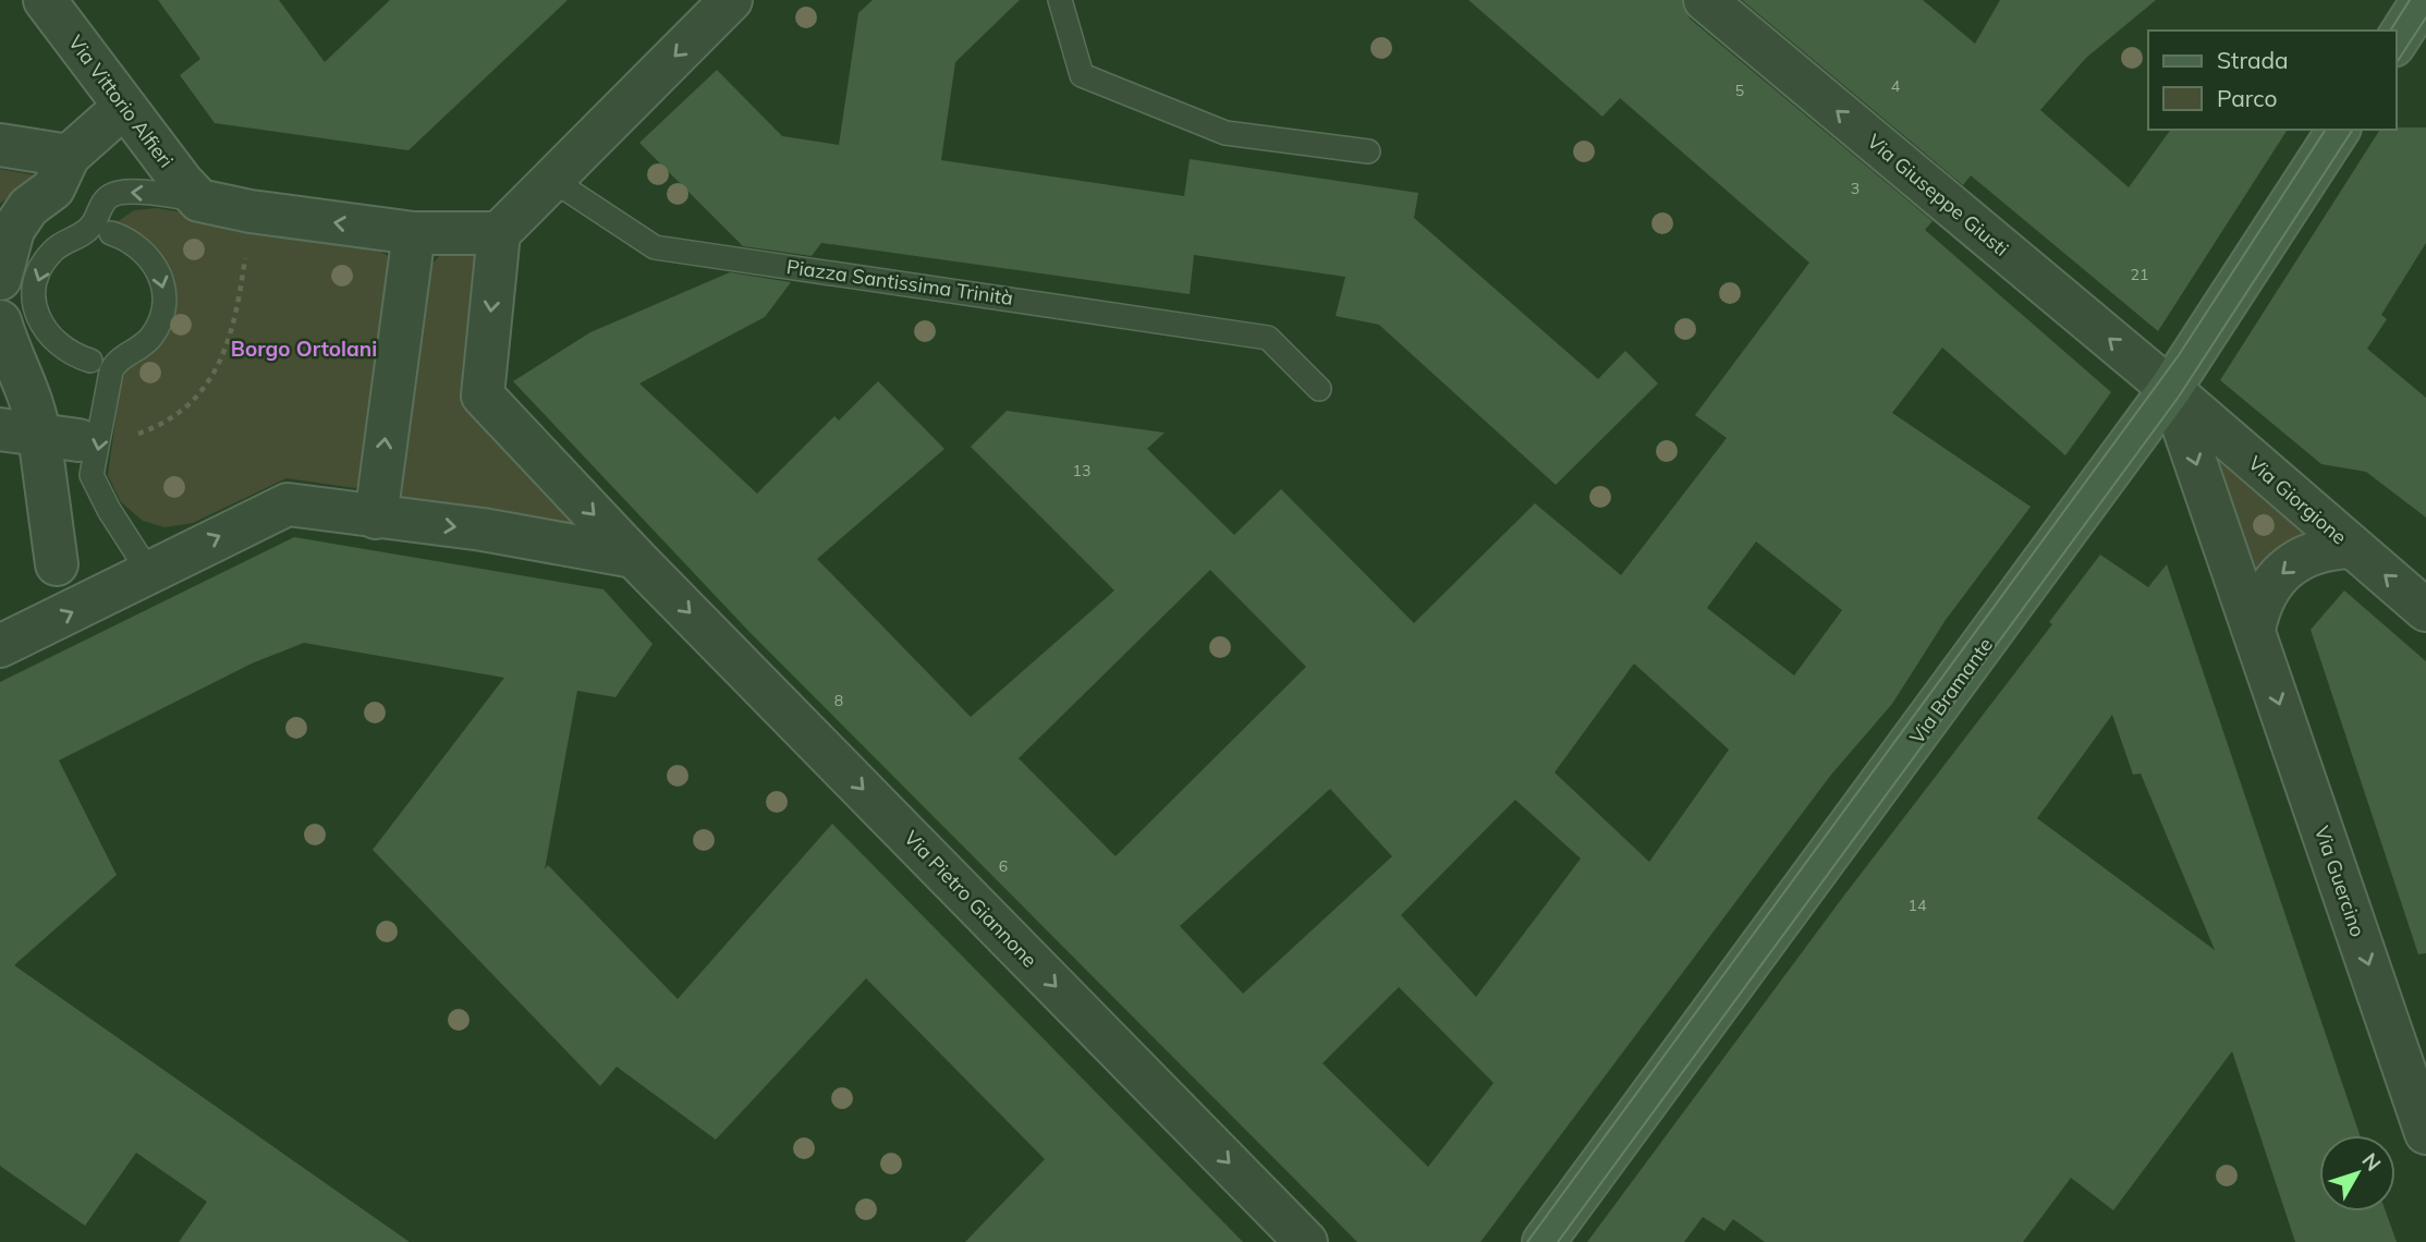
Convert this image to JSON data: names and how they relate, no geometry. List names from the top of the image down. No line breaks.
{"streets":{"street":["Via Vittorio Alfieri","Via Giuseppe Giusti","Via Giorgione","Via Bramante","Via Guercino","Via Pietro Giannone"],"lane":["Piazza Santissima Trinità"]},"crossings":[["Via Giuseppe Giusti","Via Giorgione"],["Via Giuseppe Giusti","Via Bramante"],["Via Giuseppe Giusti","Via Guercino"],["Via Giorgione","Via Bramante"],["Via Giorgione","Via Guercino"],["Via Bramante","Via Guercino"]],"one_way":["Via Giuseppe Giusti","Via Guercino","Via Pietro Giannone"],"districts":["Borgo Ortolani"],"house_numbers":["4","5","3","21","13","8","6","14"],"legend":["Strada","Parco"],"north":"top right"}
